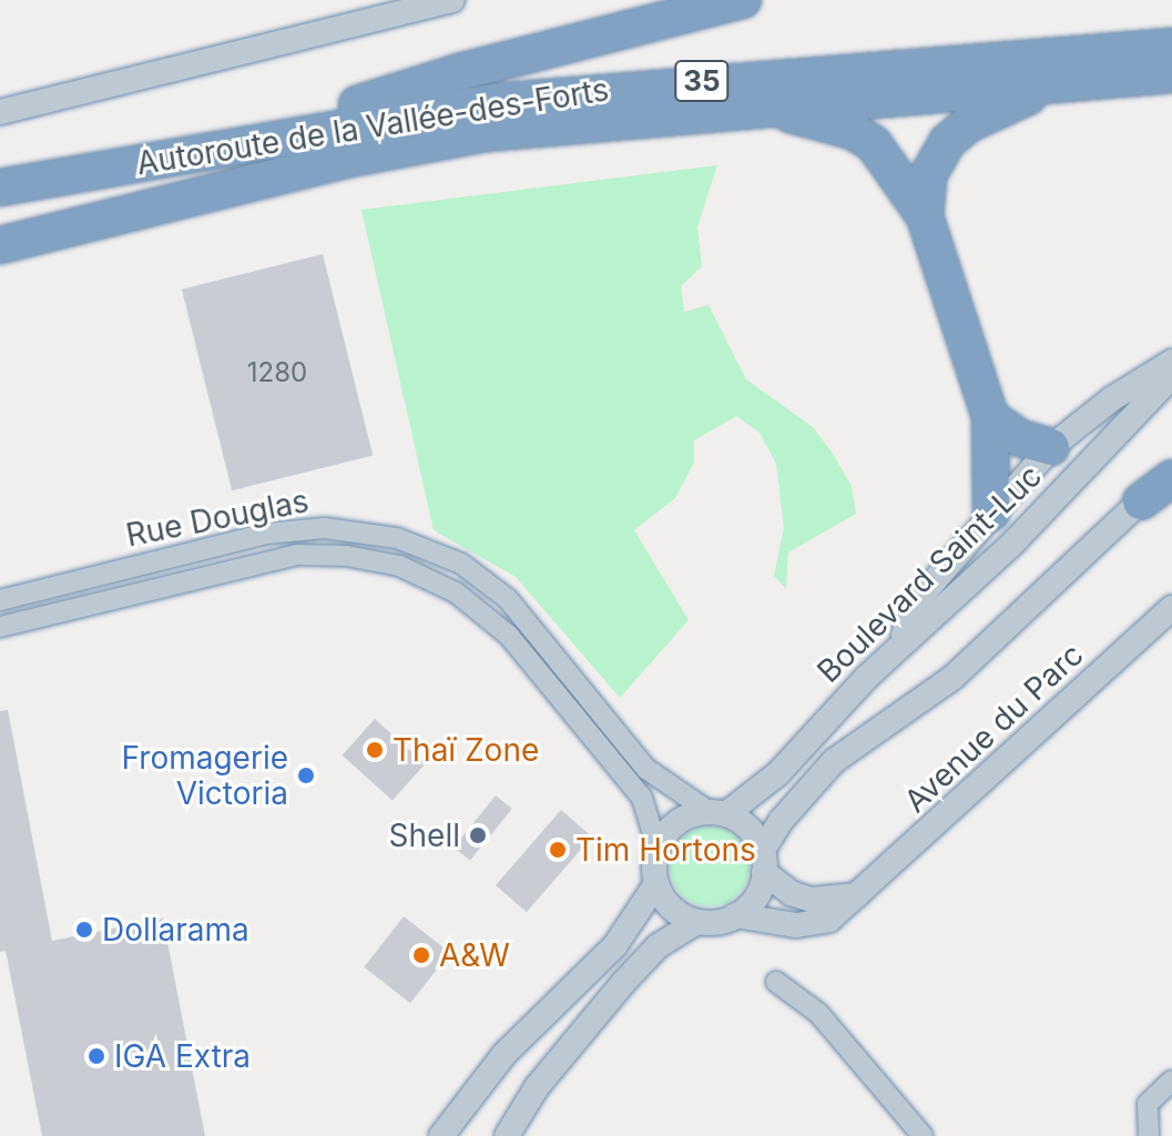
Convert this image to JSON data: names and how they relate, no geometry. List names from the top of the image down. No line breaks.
{"streets":{"highway":["35","Autoroute de la Vallée-des-Forts"],"street":["Rue Douglas","Boulevard Saint-Luc","Avenue du Parc"]},"crossings":[["Rue Douglas","Boulevard Saint-Luc"],["Rue Douglas","Avenue du Parc"],["Boulevard Saint-Luc","Avenue du Parc"]],"places":["Thaï Zone","Fromagerie Victoria","Shell","Tim Hortons","Dollarama","A&W","IGA Extra"],"house_numbers":["1280"]}
